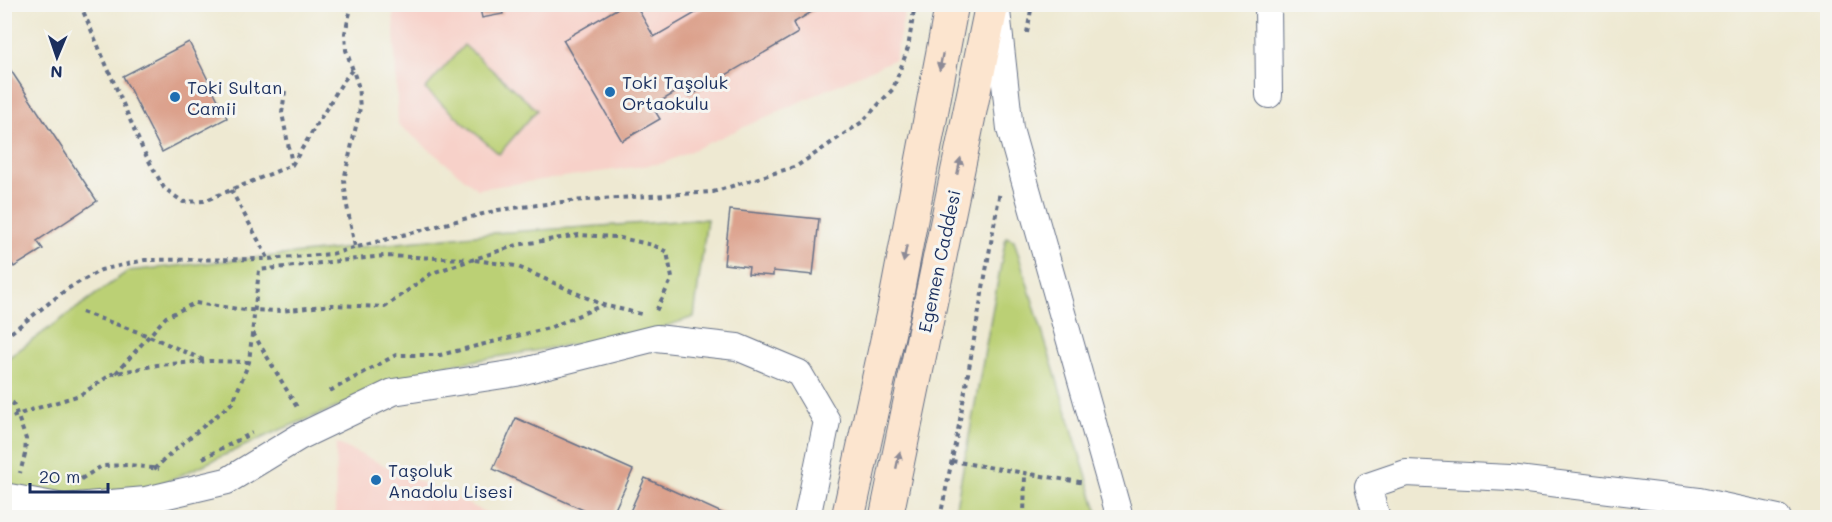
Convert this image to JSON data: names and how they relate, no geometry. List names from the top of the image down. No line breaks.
{"streets":{"main road":["Egemen Caddesi"]},"places":["Toki Taşoluk Ortaokulu","Toki Sultan Camii","Taşoluk Anadolu Lisesi"],"scale_bar":"20 m","north":"bottom"}
